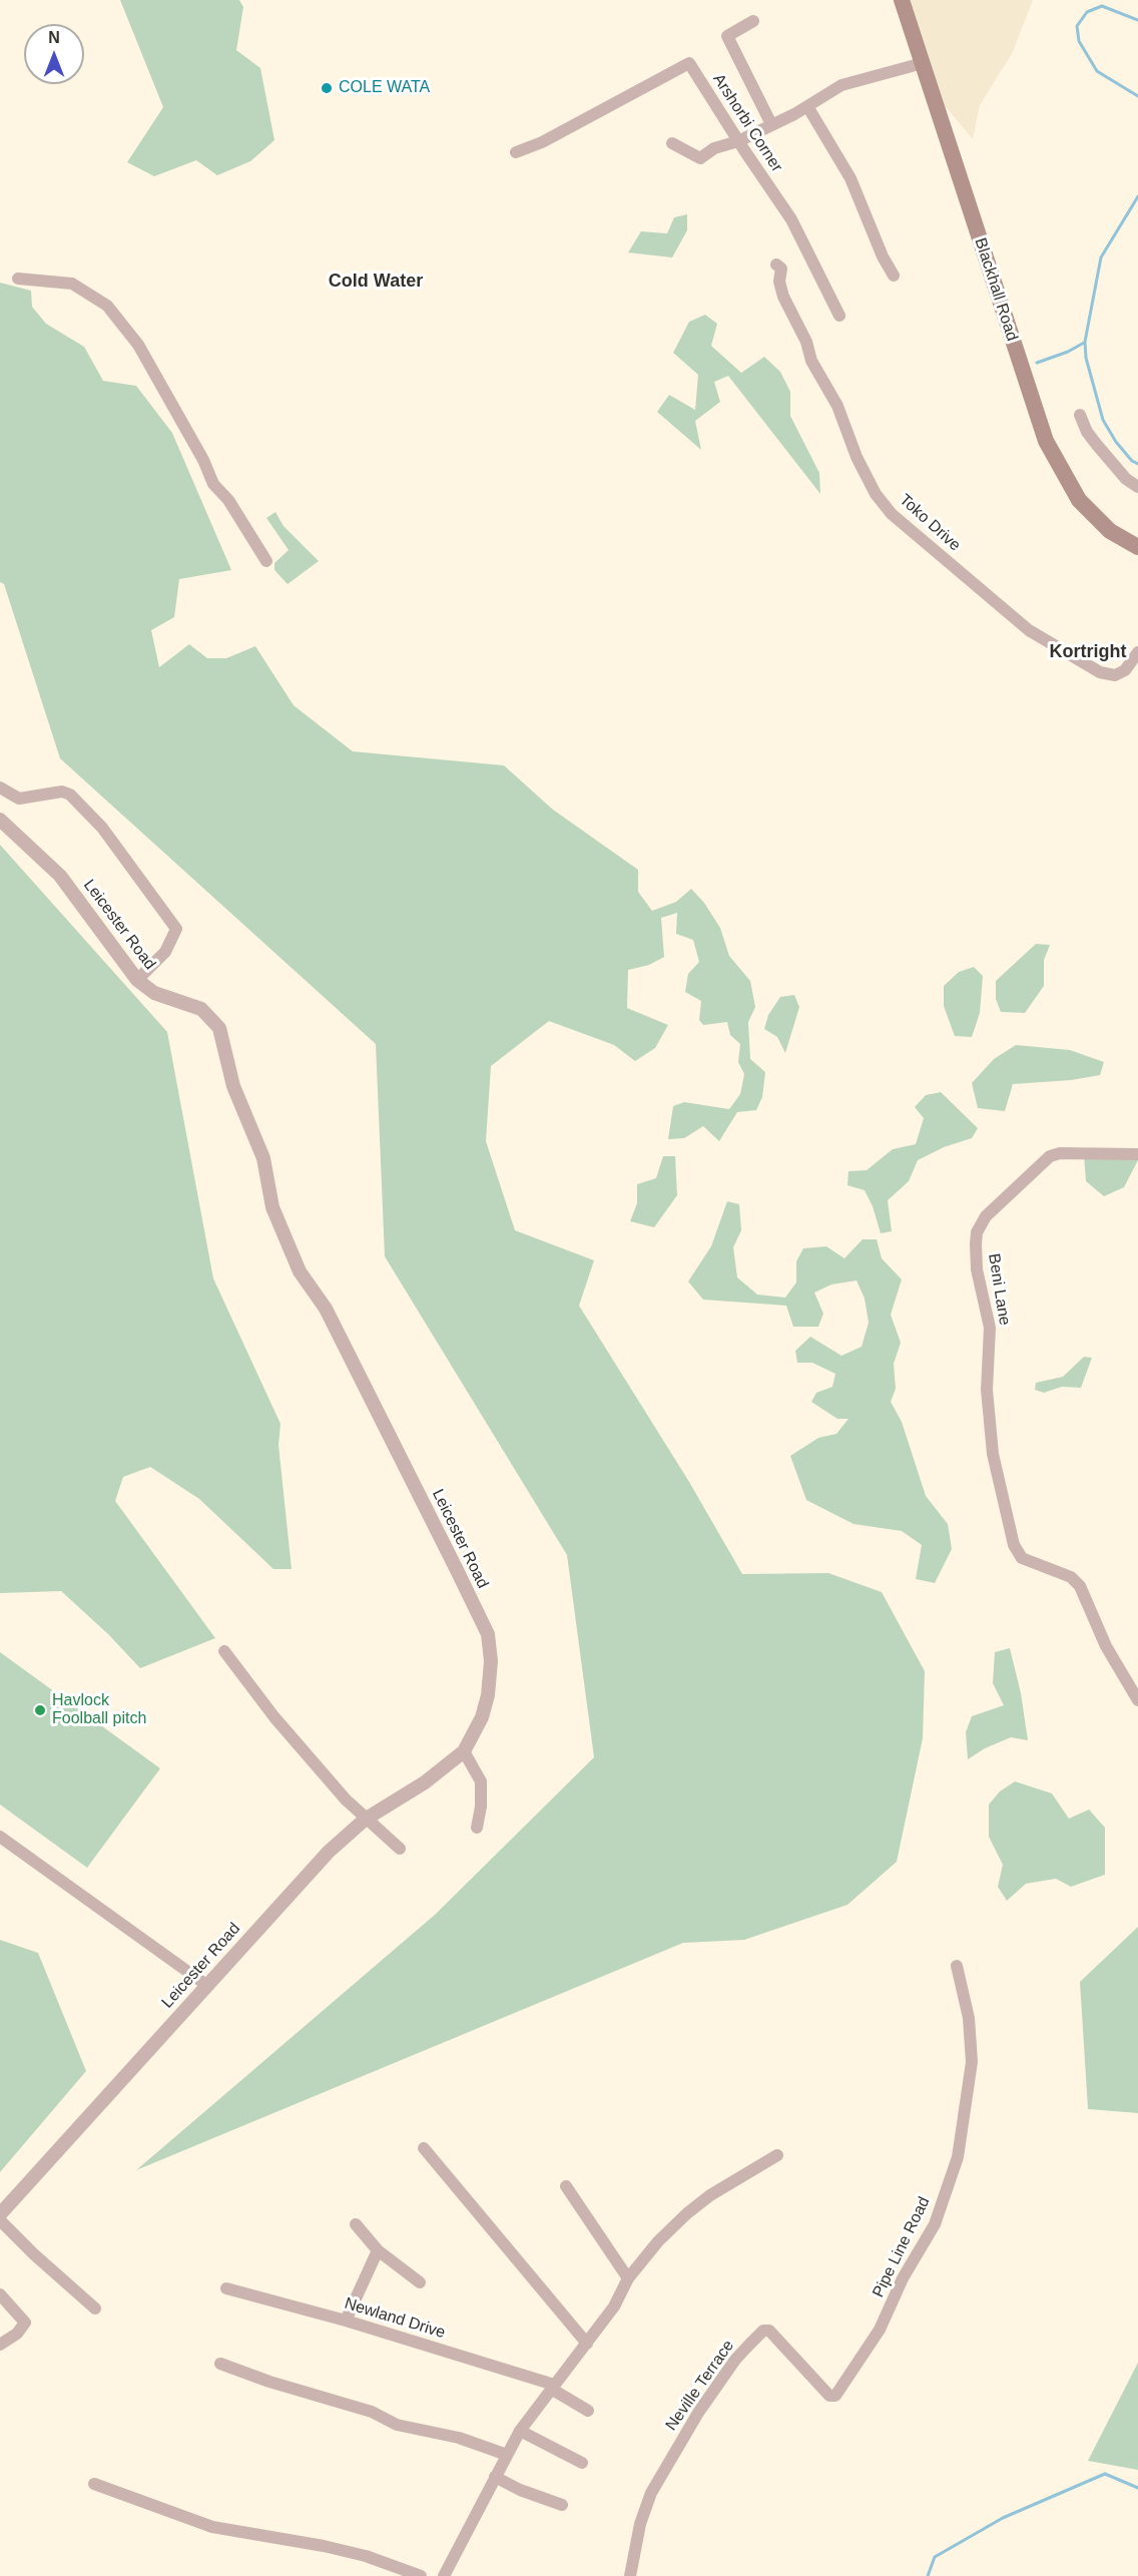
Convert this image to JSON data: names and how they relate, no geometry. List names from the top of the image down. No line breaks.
{"streets":{"main road":["Blackhall Road"],"street":["Arshorbi Corner","Toko Drive","Leicester Road","Beni Lane","Pipe Line Road","Newland Drive","Neville Terrace"]},"crossings":[["Pipe Line Road","Neville Terrace"]],"districts":["Cold Water","Kortright"],"places":["COLE WATA","Havlock Foolball pitch"],"north":"top"}
